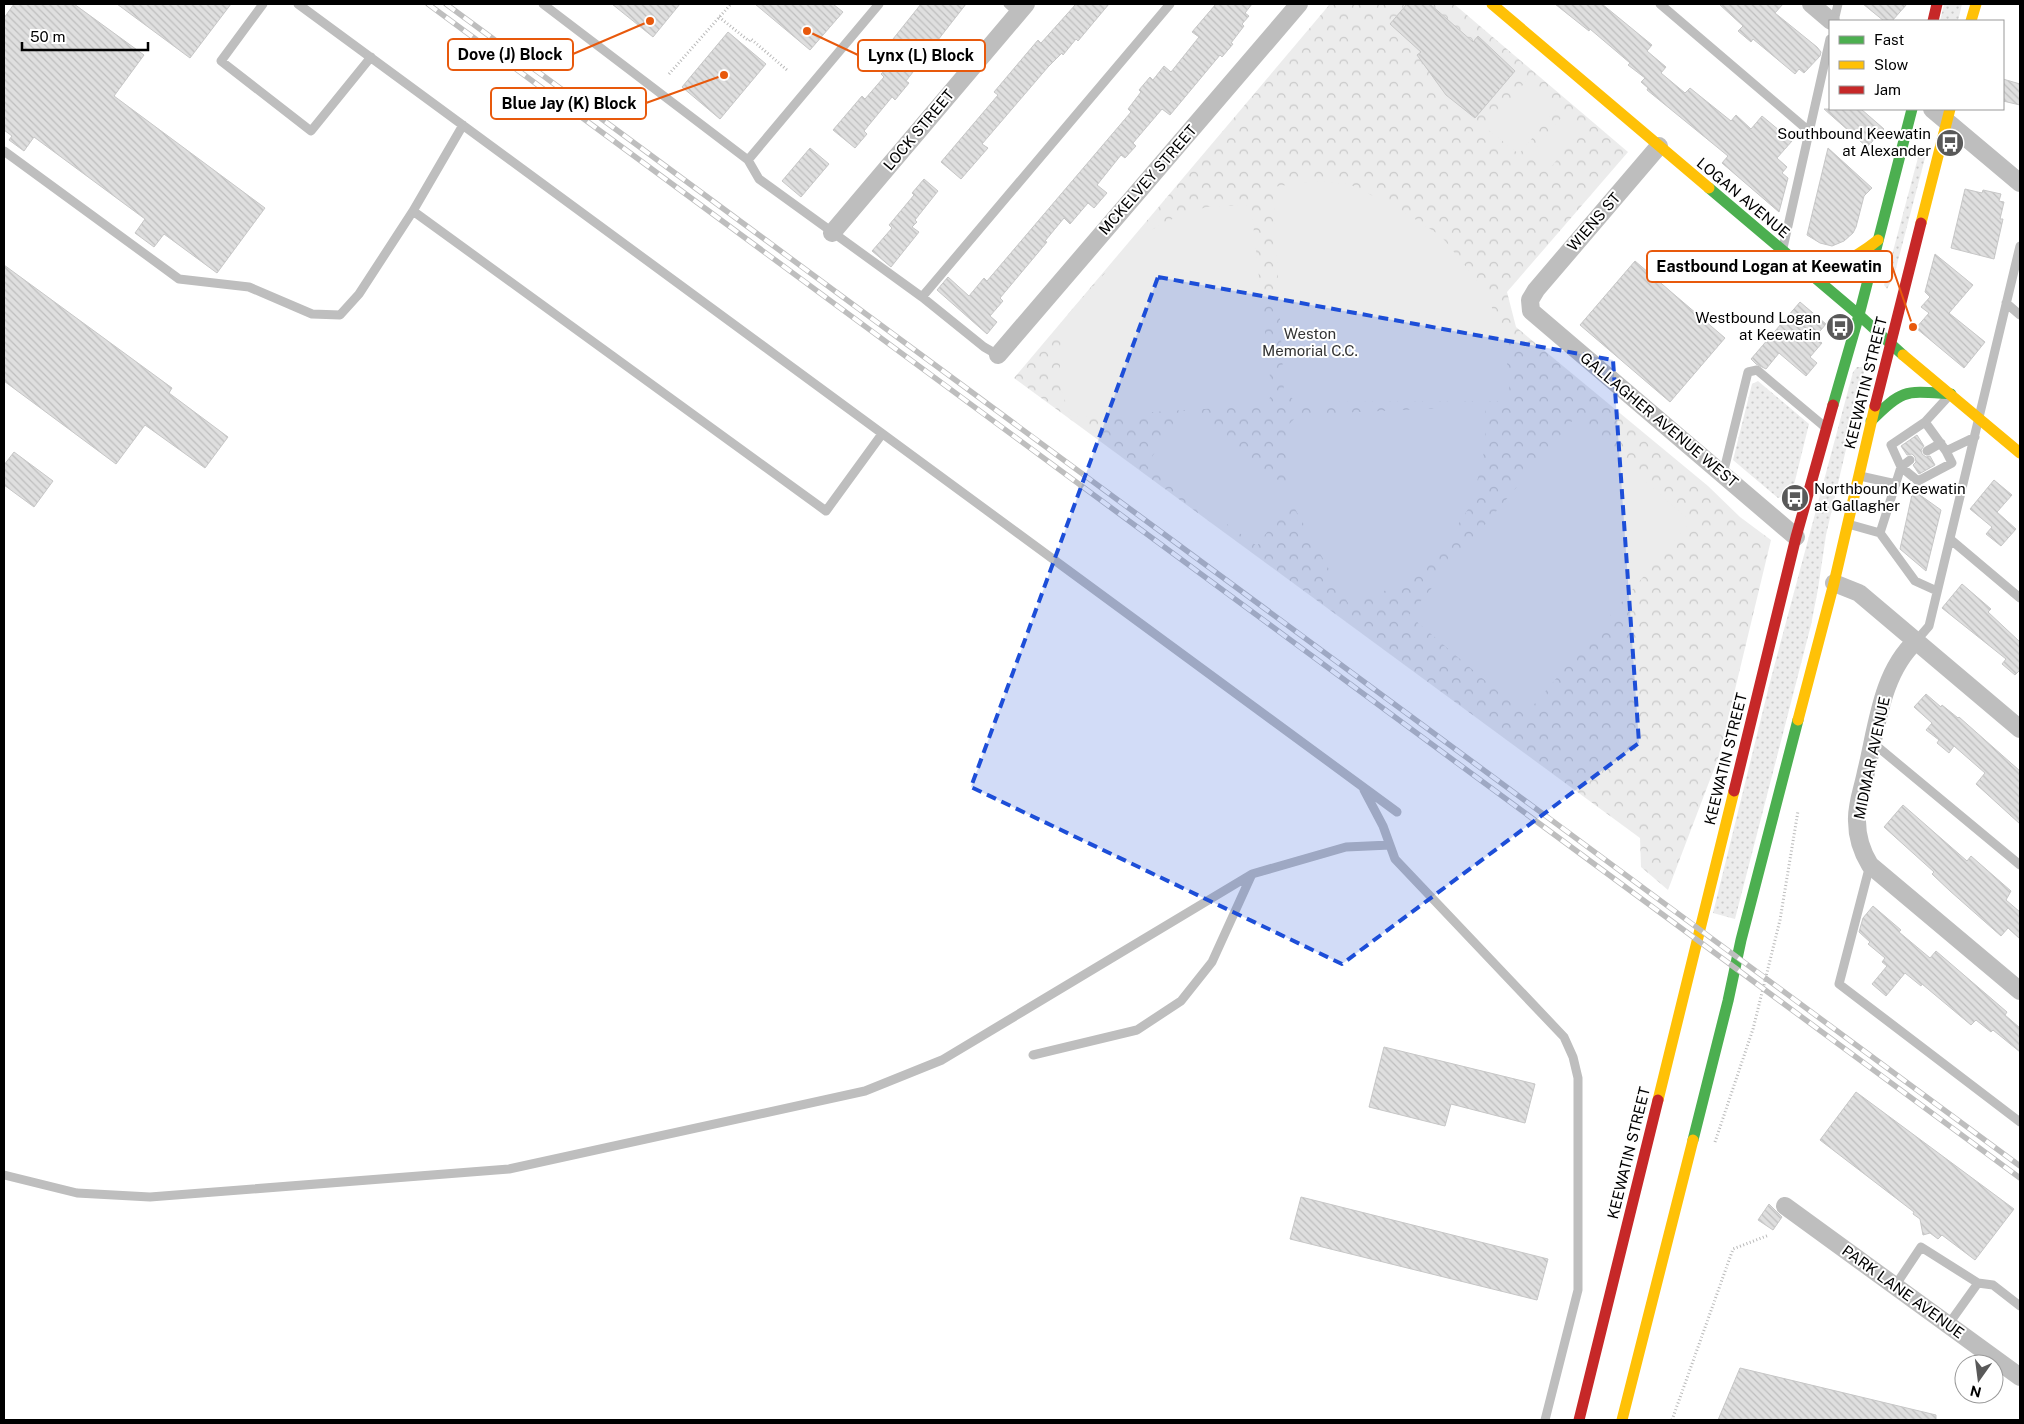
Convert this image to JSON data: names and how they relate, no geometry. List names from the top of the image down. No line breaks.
{"streets":{"main road":["LOGAN AVENUE","KEEWATIN STREET"],"street":["LOCK STREET","MCKELVEY STREET","WIENS ST","GALLAGHER AVENUE WEST","MIDMAR AVENUE","PARK LANE AVENUE"]},"crossings":[["LOGAN AVENUE","WIENS ST"],["LOGAN AVENUE","KEEWATIN STREET"],["WIENS ST","GALLAGHER AVENUE WEST"],["KEEWATIN STREET","GALLAGHER AVENUE WEST"]],"parks":["Weston Memorial C.C."],"places":{"other":["Dove (J) Block","Lynx (L) Block","Blue Jay (K) Block","Eastbound Logan at Keewatin"],"bus stop":["Southbound Keewatin at Alexander","Westbound Logan at Keewatin","Northbound Keewatin at Gallagher"]},"legend":["Fast","Slow","Jam"],"scale_bar":"50 m","north":"bottom"}
